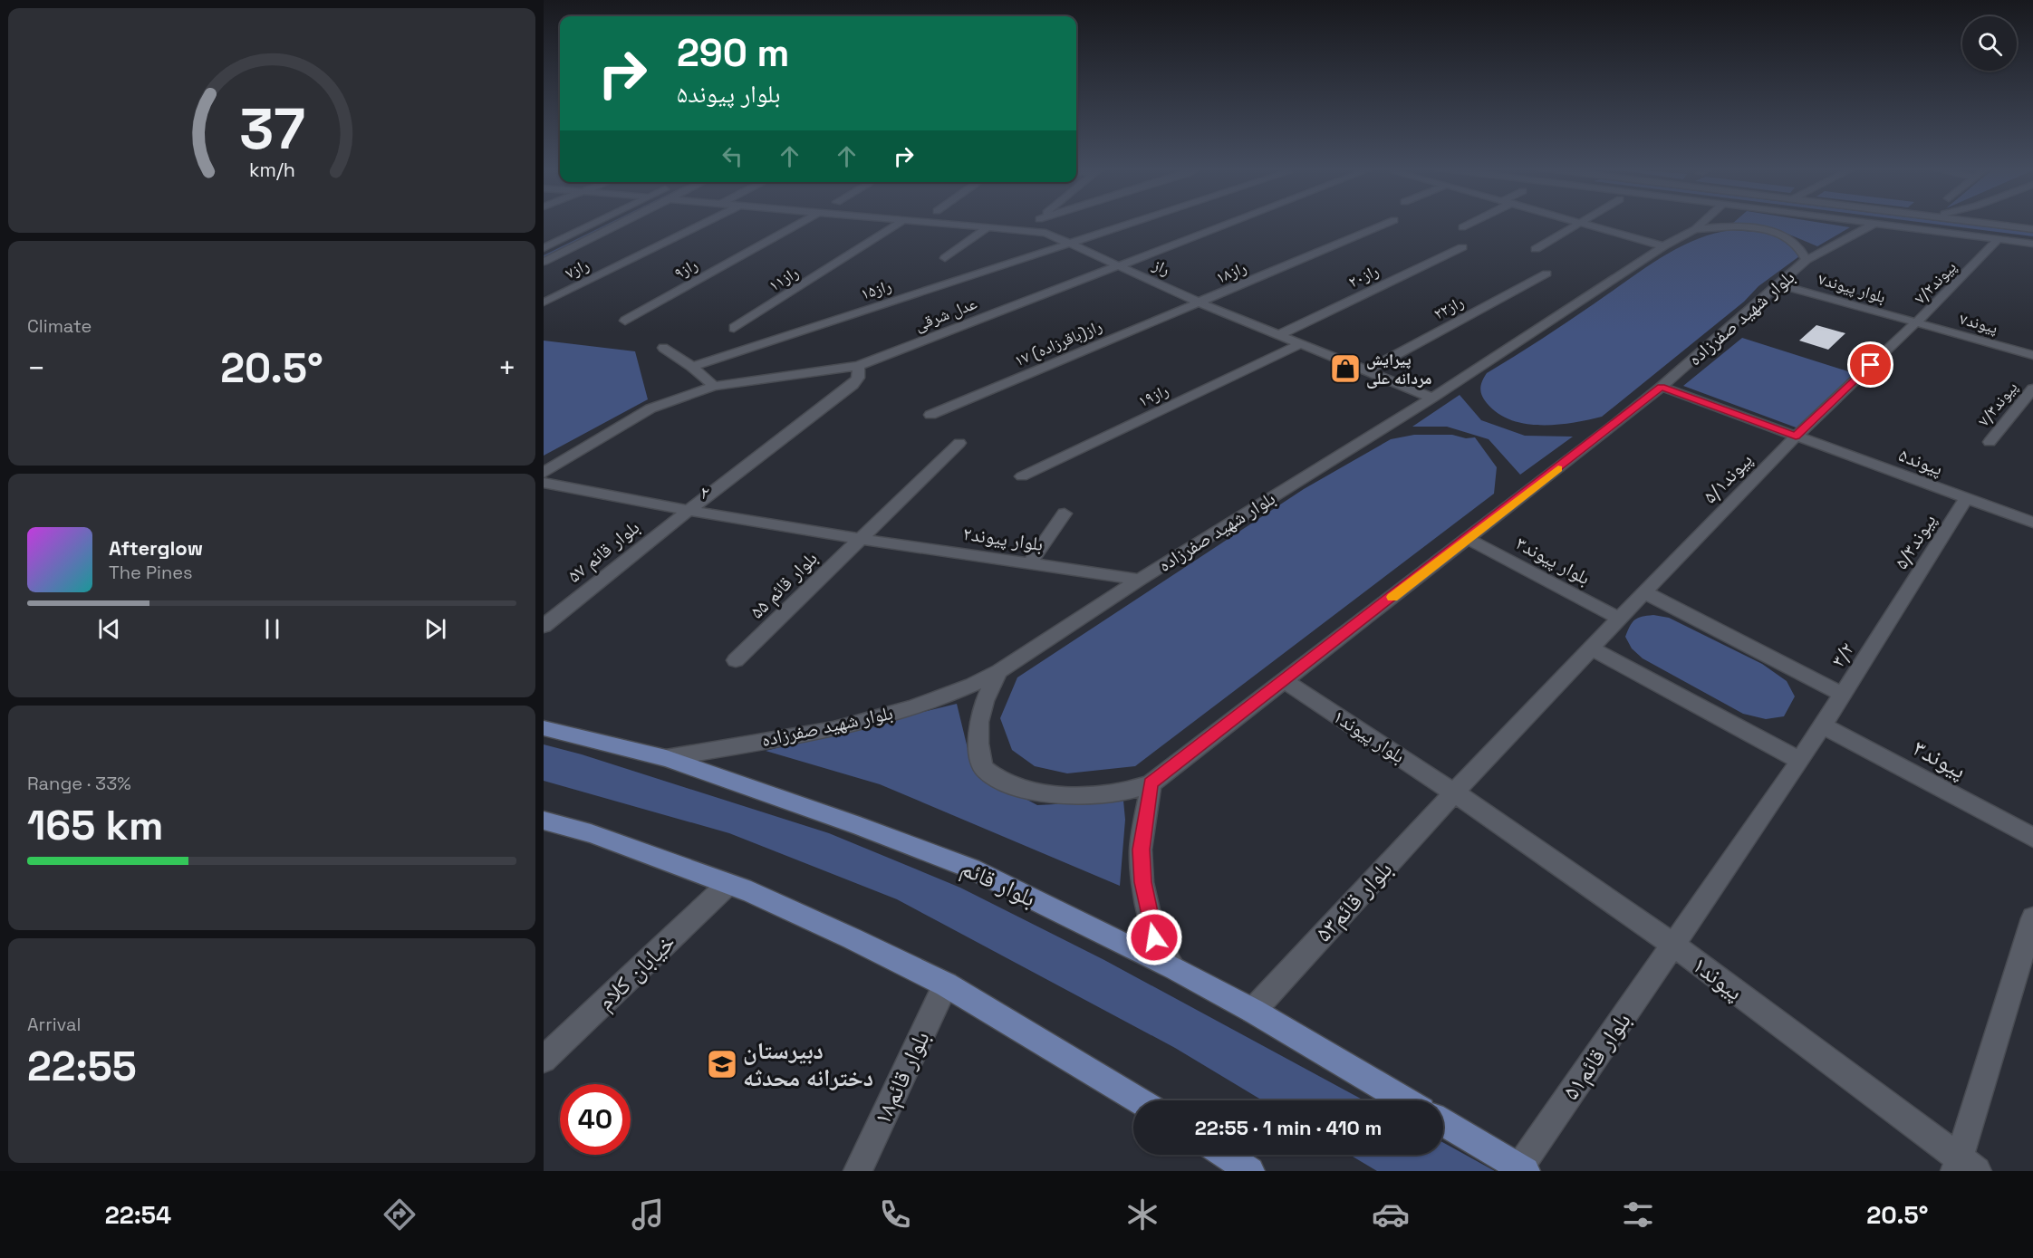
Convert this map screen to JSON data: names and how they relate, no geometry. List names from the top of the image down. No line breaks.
{"streets":{"main road":["بلوار قائم"],"street":["راز","راز۷","راز۹","راز۱۸","راز۲۰","راز۱۱","پیوند۷/۲","بلوار پیوند۷","راز۱۵","راز۲۲","عدل شرقی","بلوار شهید صفرزاده","پیوند۷","۱۷ راز(باقرزاده)","راز۱۹","پیوند۷/۳","پیوند۵","پیوند۵/۱","۲","بلوار پیوند۲","پیوند۵/۳","بلوار قائم ۵۷","بلوار پیوند۳","بلوار قائم ۵۵","۳/۲","بلوار پیوند۱","پیوند۳","بلوار قائم۵۳","خیابان کلام","پیوند۱","بلوار قائم۵۱","بلوار قائم۱۸"]},"crossings":[["راز","راز۱۸"],["راز","راز۲۰"],["راز","راز۱۵"],["راز","راز۲۲"],["راز","عدل شرقی"],["راز","بلوار شهید صفرزاده"],["راز","۱۷ راز(باقرزاده)"],["راز","راز۱۹"],["راز۱۸","۱۷ راز(باقرزاده)"],["پیوند۷/۲","بلوار پیوند۷"],["پیوند۷/۲","پیوند۷"],["پیوند۷/۲","پیوند۵"],["پیوند۷/۲","پیوند۵/۱"],["بلوار پیوند۷","بلوار شهید صفرزاده"],["بلوار پیوند۷","پیوند۷"],["عدل شرقی","بلوار قائم ۵۷"],["بلوار شهید صفرزاده","پیوند۵"],["بلوار شهید صفرزاده","بلوار پیوند۲"],["بلوار شهید صفرزاده","بلوار پیوند۳"],["بلوار شهید صفرزاده","بلوار پیوند۱"],["بلوار شهید صفرزاده","بلوار قائم"],["پیوند۵","پیوند۵/۱"],["پیوند۵","پیوند۵/۳"],["پیوند۵/۱","بلوار پیوند۳"],["پیوند۵/۱","بلوار قائم۵۳"],["۲","بلوار پیوند۲"],["۲","بلوار قائم ۵۷"],["۲","بلوار قائم ۵۵"],["بلوار پیوند۲","بلوار قائم ۵۵"],["پیوند۵/۳","۳/۲"],["۳/۲","پیوند۳"],["۳/۲","بلوار قائم۵۱"],["بلوار پیوند۱","بلوار قائم۵۳"],["بلوار پیوند۱","پیوند۱"],["بلوار قائم","بلوار قائم۵۳"],["بلوار قائم۵۳","پیوند۱"],["پیوند۱","بلوار قائم۵۱"]],"places":{"shop":["پیرایش مردانه علی"],"school or university":["دبیرستان دخترانه محدثه"]},"page":{"turn":["290 m","بلوار پیوند۵"],"tile":["Climate",["Range · 33%","165 km"],["Arrival","22:55"]],"heat":["−","20.5°","+"],"song":["Afterglow","The Pines"],"limit":"40","trip":"22:55 · 1 min · 410 m","tabs":["22:54","20.5°"],"gauge":["37","km/h"]}}
